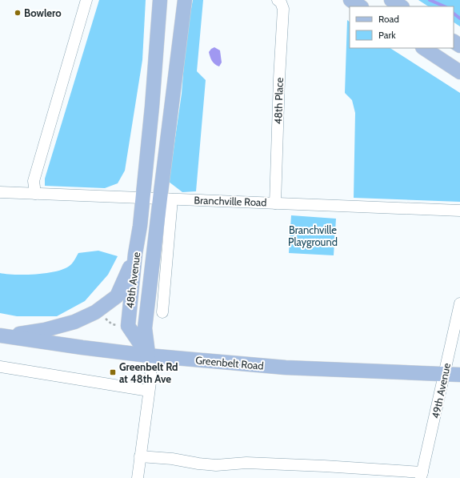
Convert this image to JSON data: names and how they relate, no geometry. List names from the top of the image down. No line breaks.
{"streets":{"main road":["48th Avenue","Greenbelt Road"],"street":["48th Place","Branchville Road","49th Avenue"]},"crossings":[["48th Place","Branchville Road"],["Branchville Road","48th Avenue"],["48th Avenue","Greenbelt Road"],["Greenbelt Road","49th Avenue"]],"parks":["Branchville Playground"],"places":{"other":["Bowlero"],"transit":["Greenbelt Rd at 48th Ave"]},"legend":["Road","Park"]}
